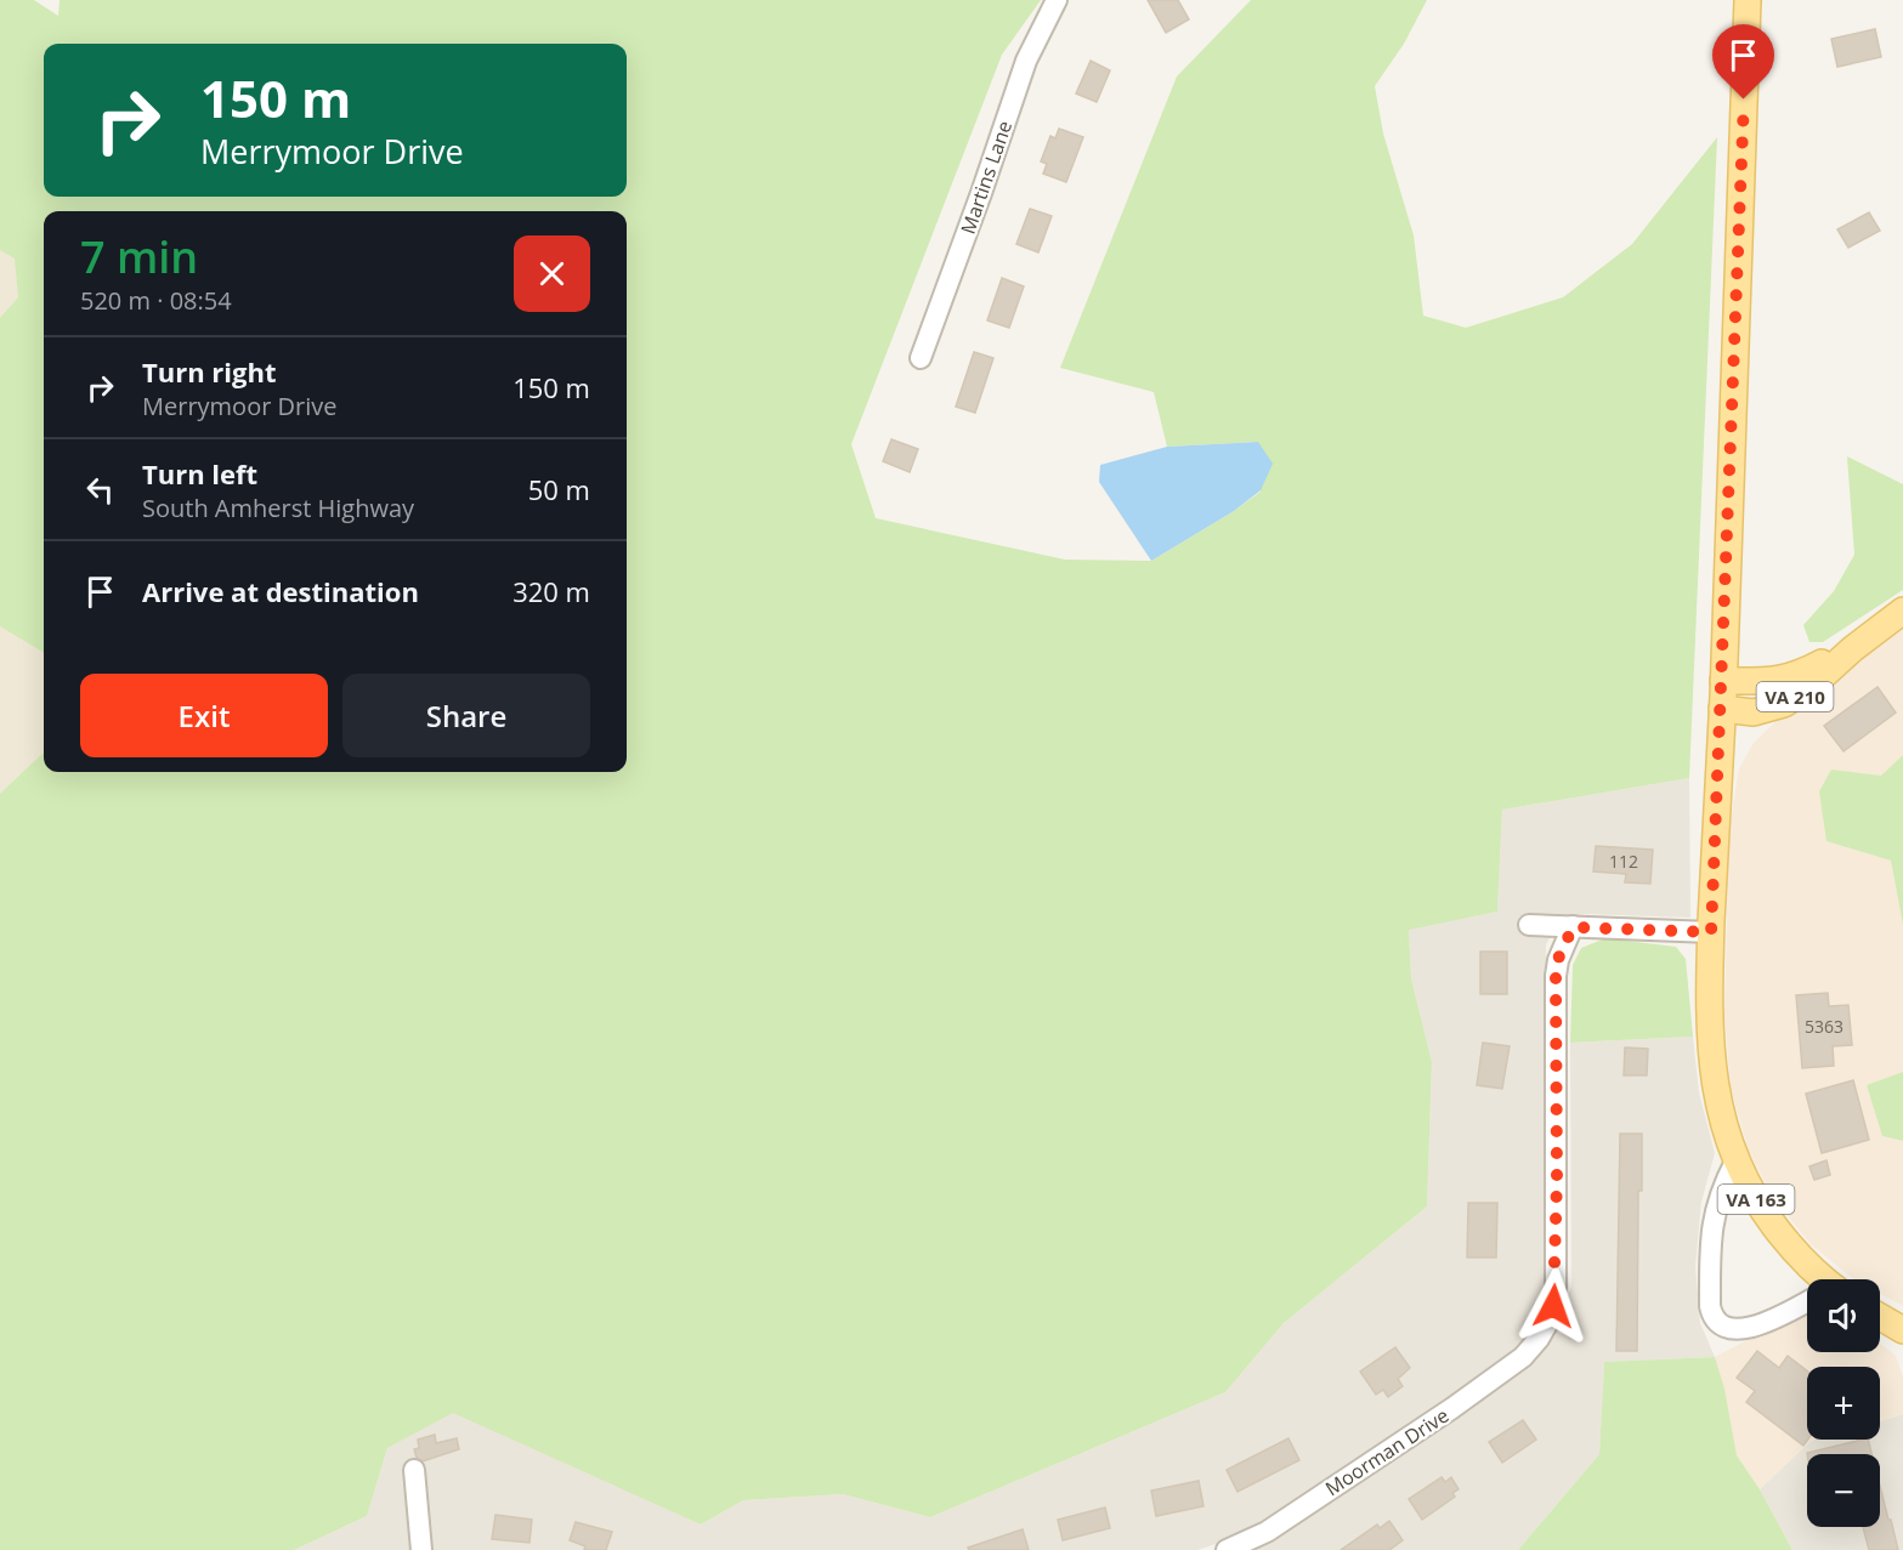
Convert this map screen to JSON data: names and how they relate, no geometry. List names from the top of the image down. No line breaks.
{"streets":{"main road":["VA 210","VA 163"],"street":["Martins Lane","Moorman Drive"]},"crossings":[["VA 210","VA 163"]],"house_numbers":["112","5363"],"page":{"turn":["150 m","Merrymoor Drive"],"heading":["7 min","520 m · 08:54"],"list":[{"name":"Turn right","note":"Merrymoor Drive","value":"150 m"},{"name":"Turn left","note":"South Amherst Highway","value":"50 m"},{"name":"Arrive at destination","value":"320 m"}],"buttons":["Exit","Share"],"map_buttons":["+","−"]}}
